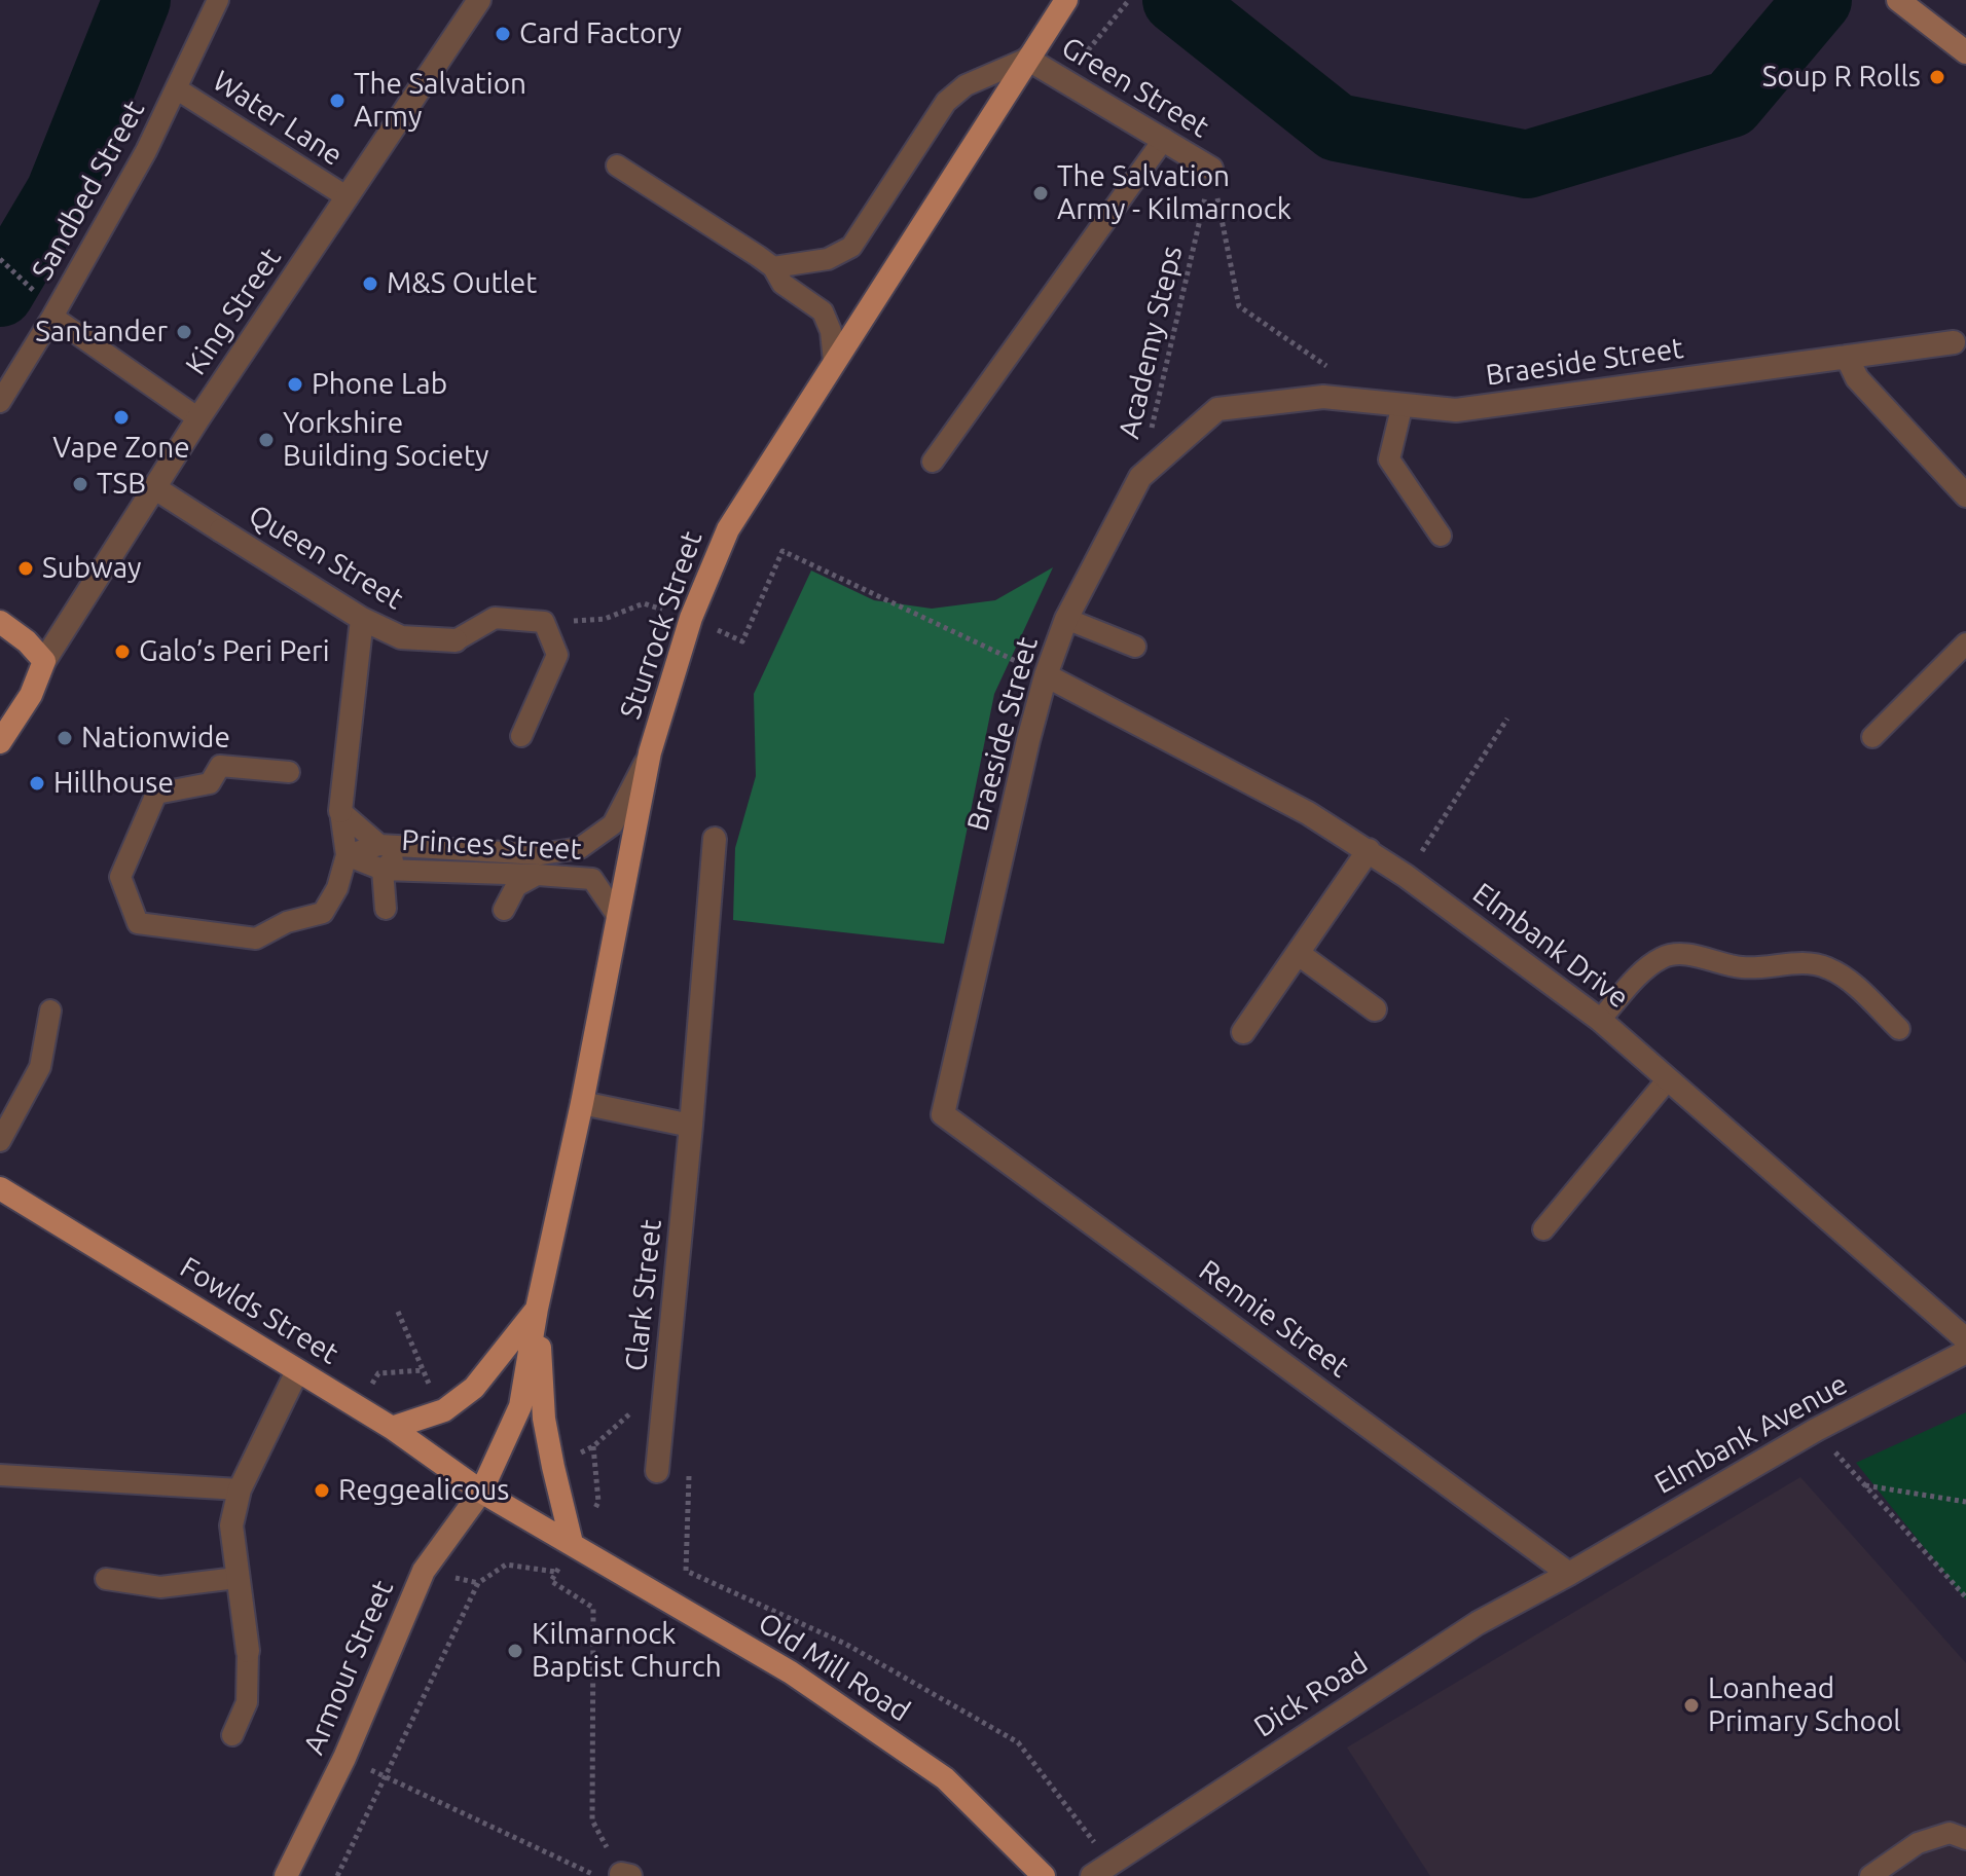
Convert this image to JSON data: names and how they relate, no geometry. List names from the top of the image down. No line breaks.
{"streets":{"main road":["Sturrock Street","Fowlds Street","Armour Street","Old Mill Road"],"street":["Green Street","King Street","Braeside Street","Queen Street","Elmbank Drive","Clark Street","Rennie Street","Elmbank Avenue","Dick Road"],"lane":["Water Lane","Sandbed Street","Princes Street"],"path":["Academy Steps"]},"crossings":[["Green Street","Academy Steps"],["Green Street","Sturrock Street"],["Water Lane","Sandbed Street"],["Water Lane","King Street"],["King Street","Queen Street"],["Academy Steps","Braeside Street"],["Braeside Street","Elmbank Drive"],["Braeside Street","Rennie Street"],["Sturrock Street","Princes Street"],["Sturrock Street","Fowlds Street"],["Sturrock Street","Armour Street"],["Sturrock Street","Old Mill Road"],["Fowlds Street","Armour Street"],["Fowlds Street","Old Mill Road"],["Rennie Street","Elmbank Avenue"],["Rennie Street","Dick Road"],["Elmbank Avenue","Dick Road"],["Armour Street","Old Mill Road"]],"places":["Card Factory","Soup R Rolls","The Salvation Army","The Salvation Army - Kilmarnock","M&S Outlet","Santander","Phone Lab","Vape Zone","Yorkshire Building Society","TSB","Subway","Galo’s Peri Peri","Nationwide","Hillhouse","Reggealicous","Kilmarnock Baptist Church","Loanhead Primary School"]}
